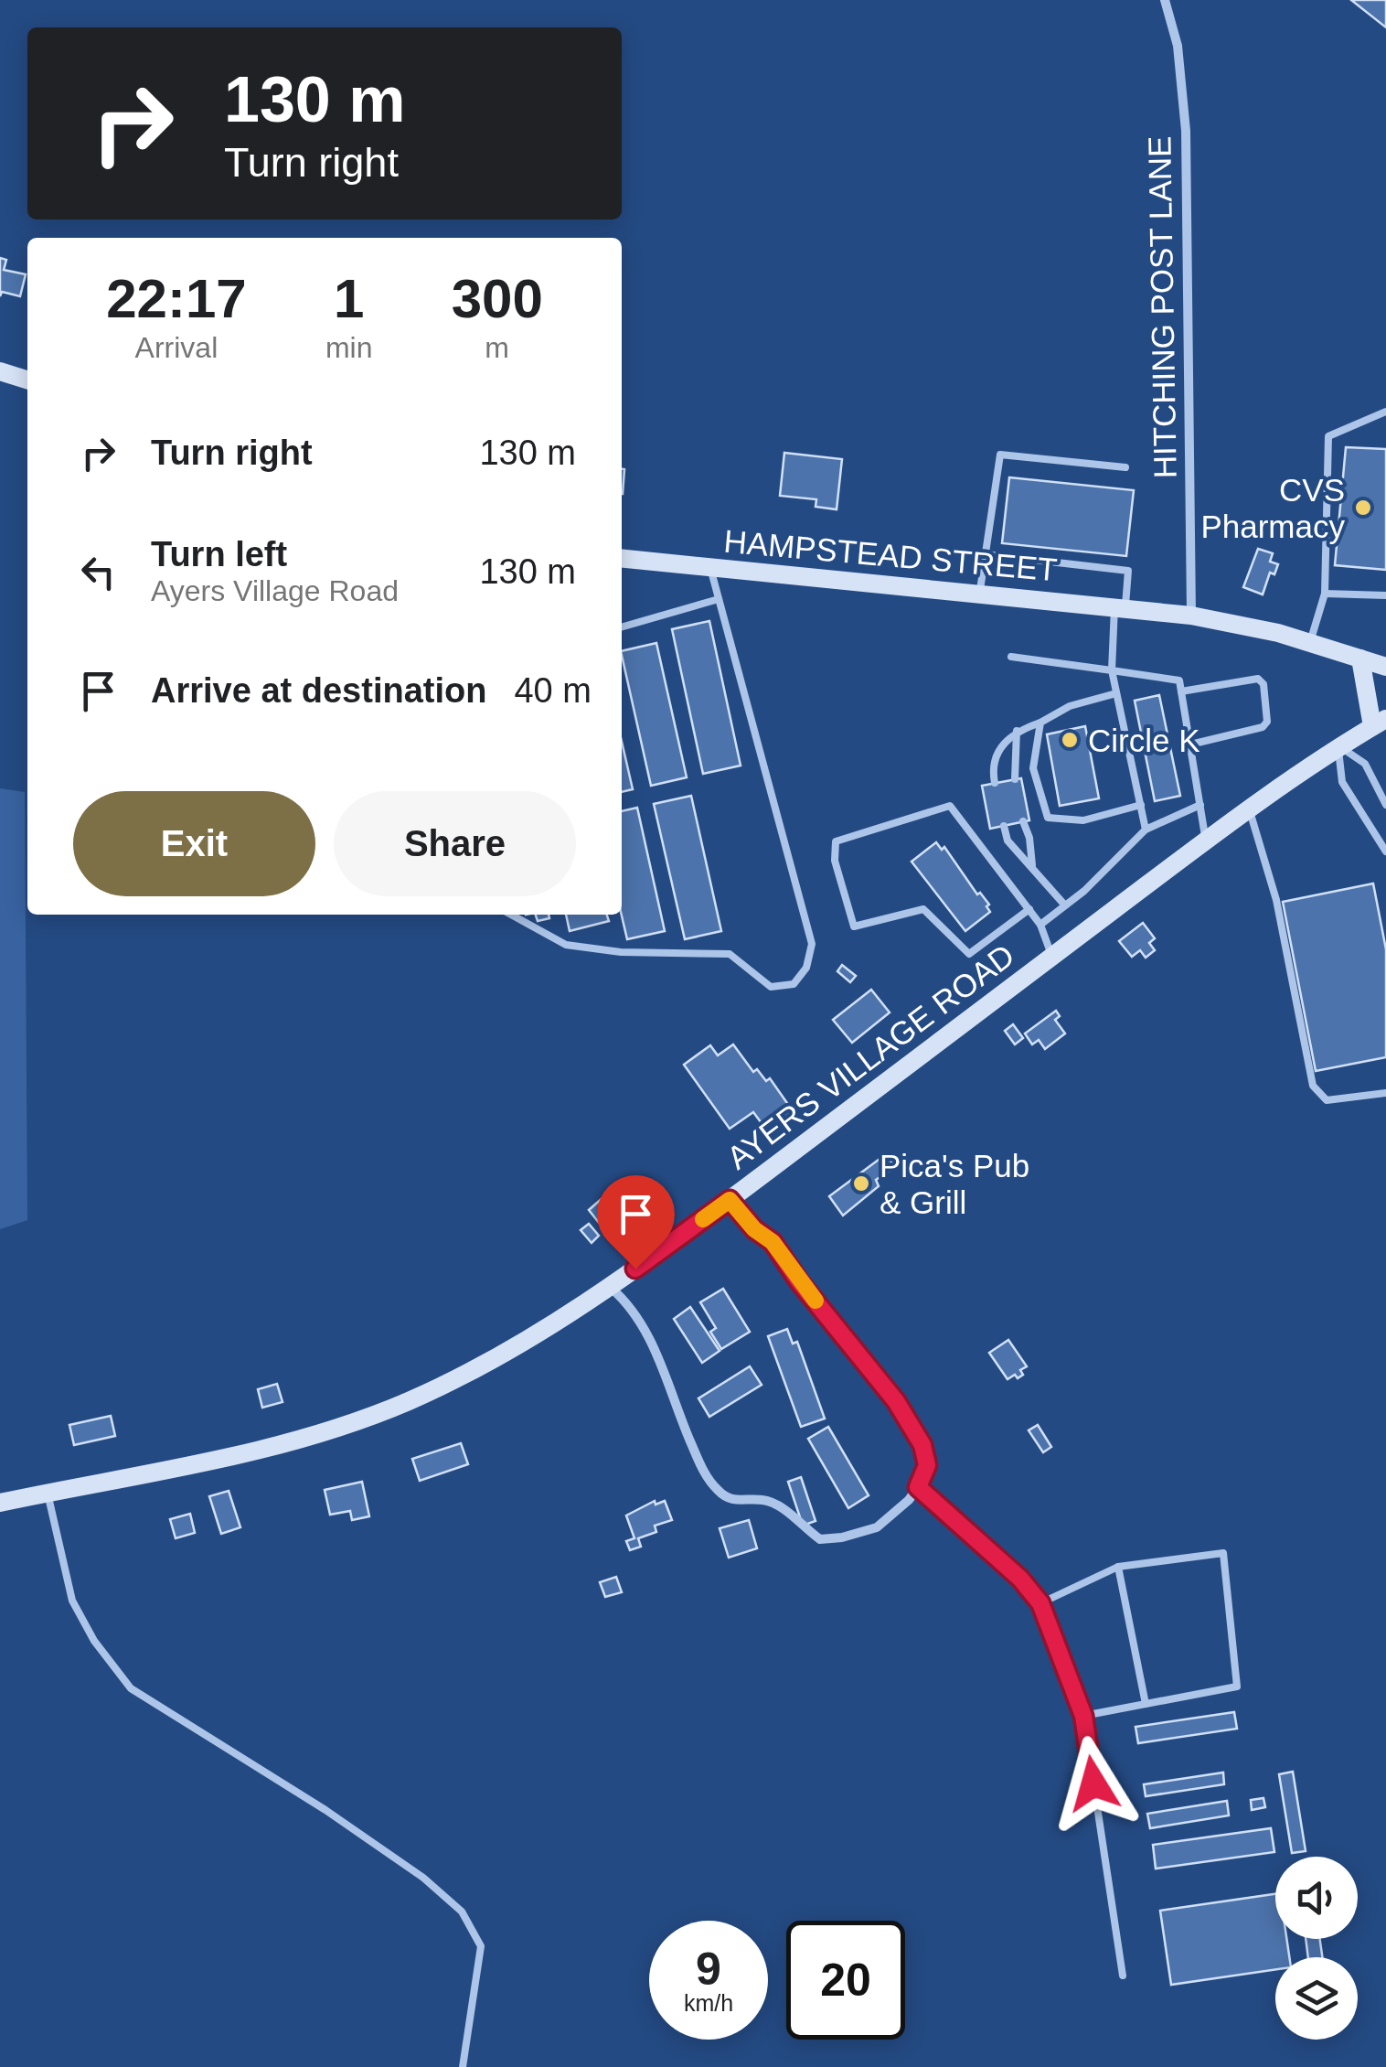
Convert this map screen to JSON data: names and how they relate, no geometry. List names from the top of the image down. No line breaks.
{"streets":{"main road":["HAMPSTEAD STREET","AYERS VILLAGE ROAD"],"street":["HITCHING POST LANE"]},"crossings":[["HITCHING POST LANE","HAMPSTEAD STREET"]],"places":["CVS Pharmacy","Circle K","Pica's Pub & Grill"],"page":{"turn":["130 m","Turn right"],"eta":["22:17","Arrival","1","min","300","m"],"list":[{"name":"Turn right","value":"130 m"},{"name":"Turn left","note":"Ayers Village Road","value":"130 m"},{"name":"Arrive at destination","value":"40 m"}],"buttons":["Exit","Share"],"speed":"9 km/h","limit":"20"}}
